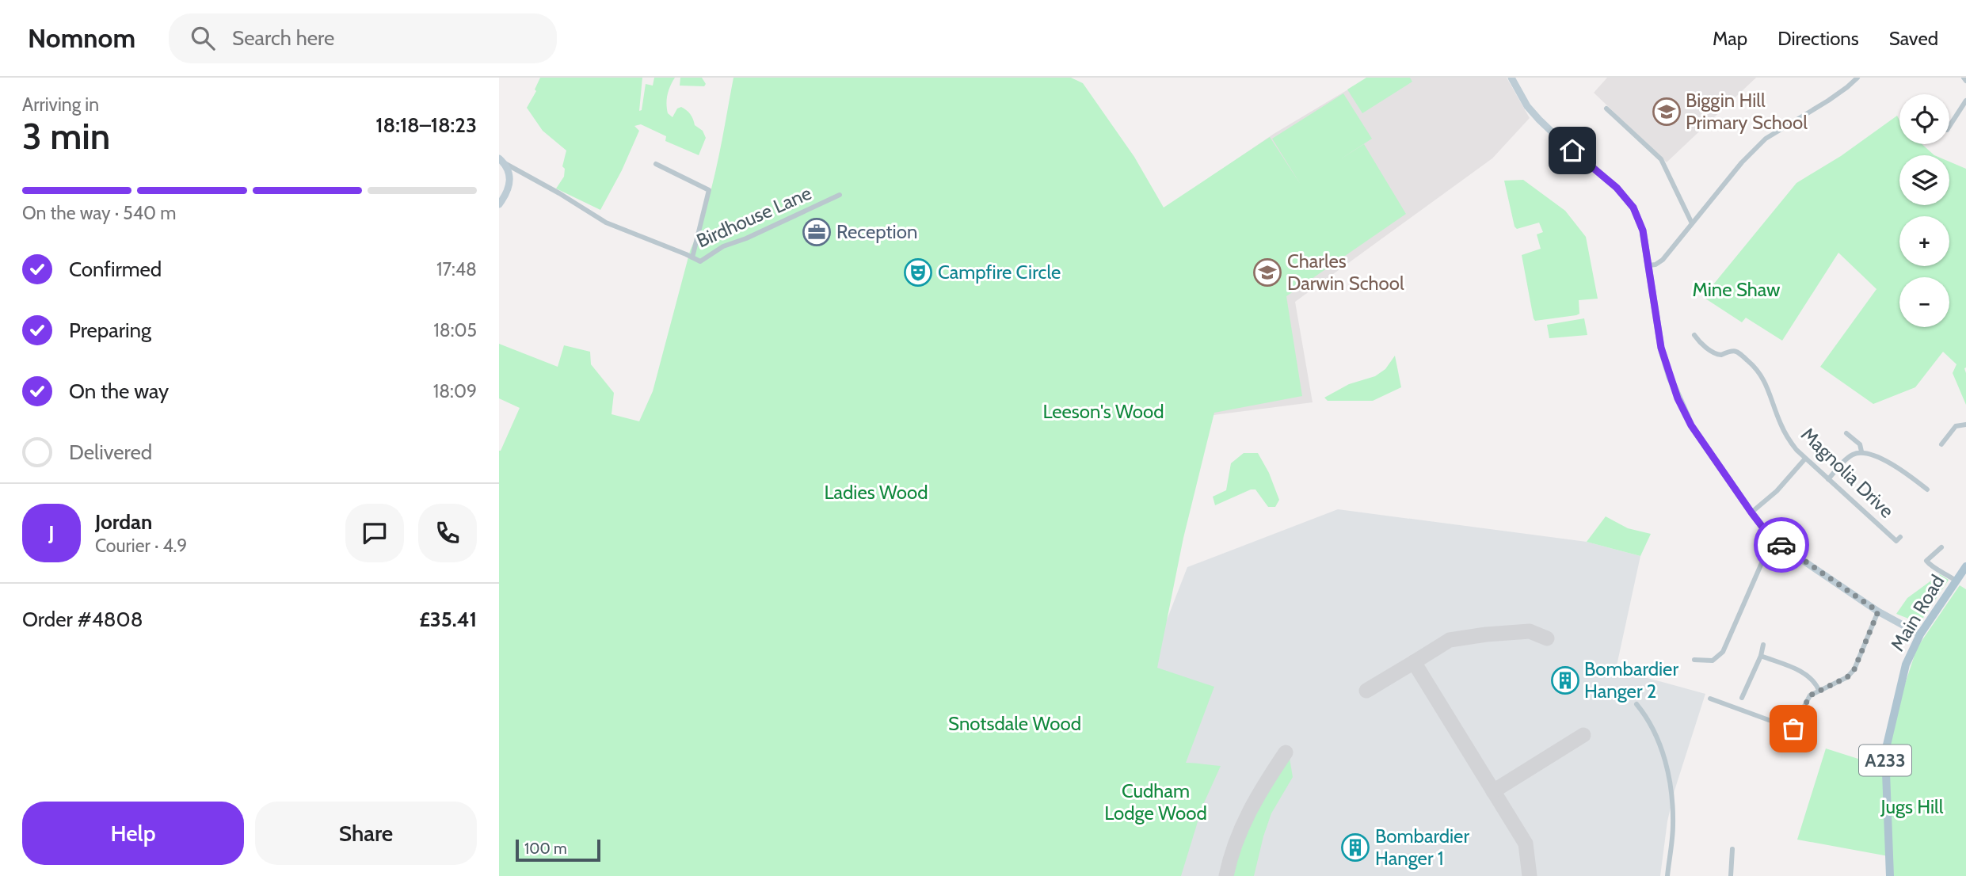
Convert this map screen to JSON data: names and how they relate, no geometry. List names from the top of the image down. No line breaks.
{"streets":{"main road":["Main Road","A233"],"street":["Birdhouse Lane","Magnolia Drive"]},"parks":["Mine Shaw","Leeson's Wood","Ladies Wood","Snotsdale Wood","Cudham Lodge Wood","Jugs Hill"],"places":{"school or university":["Biggin Hill Primary School","Charles Darwin School"],"office":["Reception"],"theatre":["Campfire Circle"],"building":["Bombardier Hanger 2","Bombardier Hanger 1"]},"scale_bar":"100 m","page":{"header":"Nomnom","search":"Search here","nav":["Map","Directions","Saved"],"heading":["3 min","Arriving in","18:18–18:23"],"panel":["Jordan","Courier · 4.9","Order #4808","£35.41"],"map_buttons":["+","−"],"bar":"On the way · 540 m","list":[["Confirmed","17:48"],["Preparing","18:05"],["On the way","18:09"],"Delivered"],"round":"J","buttons":["Help","Share"],"scale":"100 m"}}
